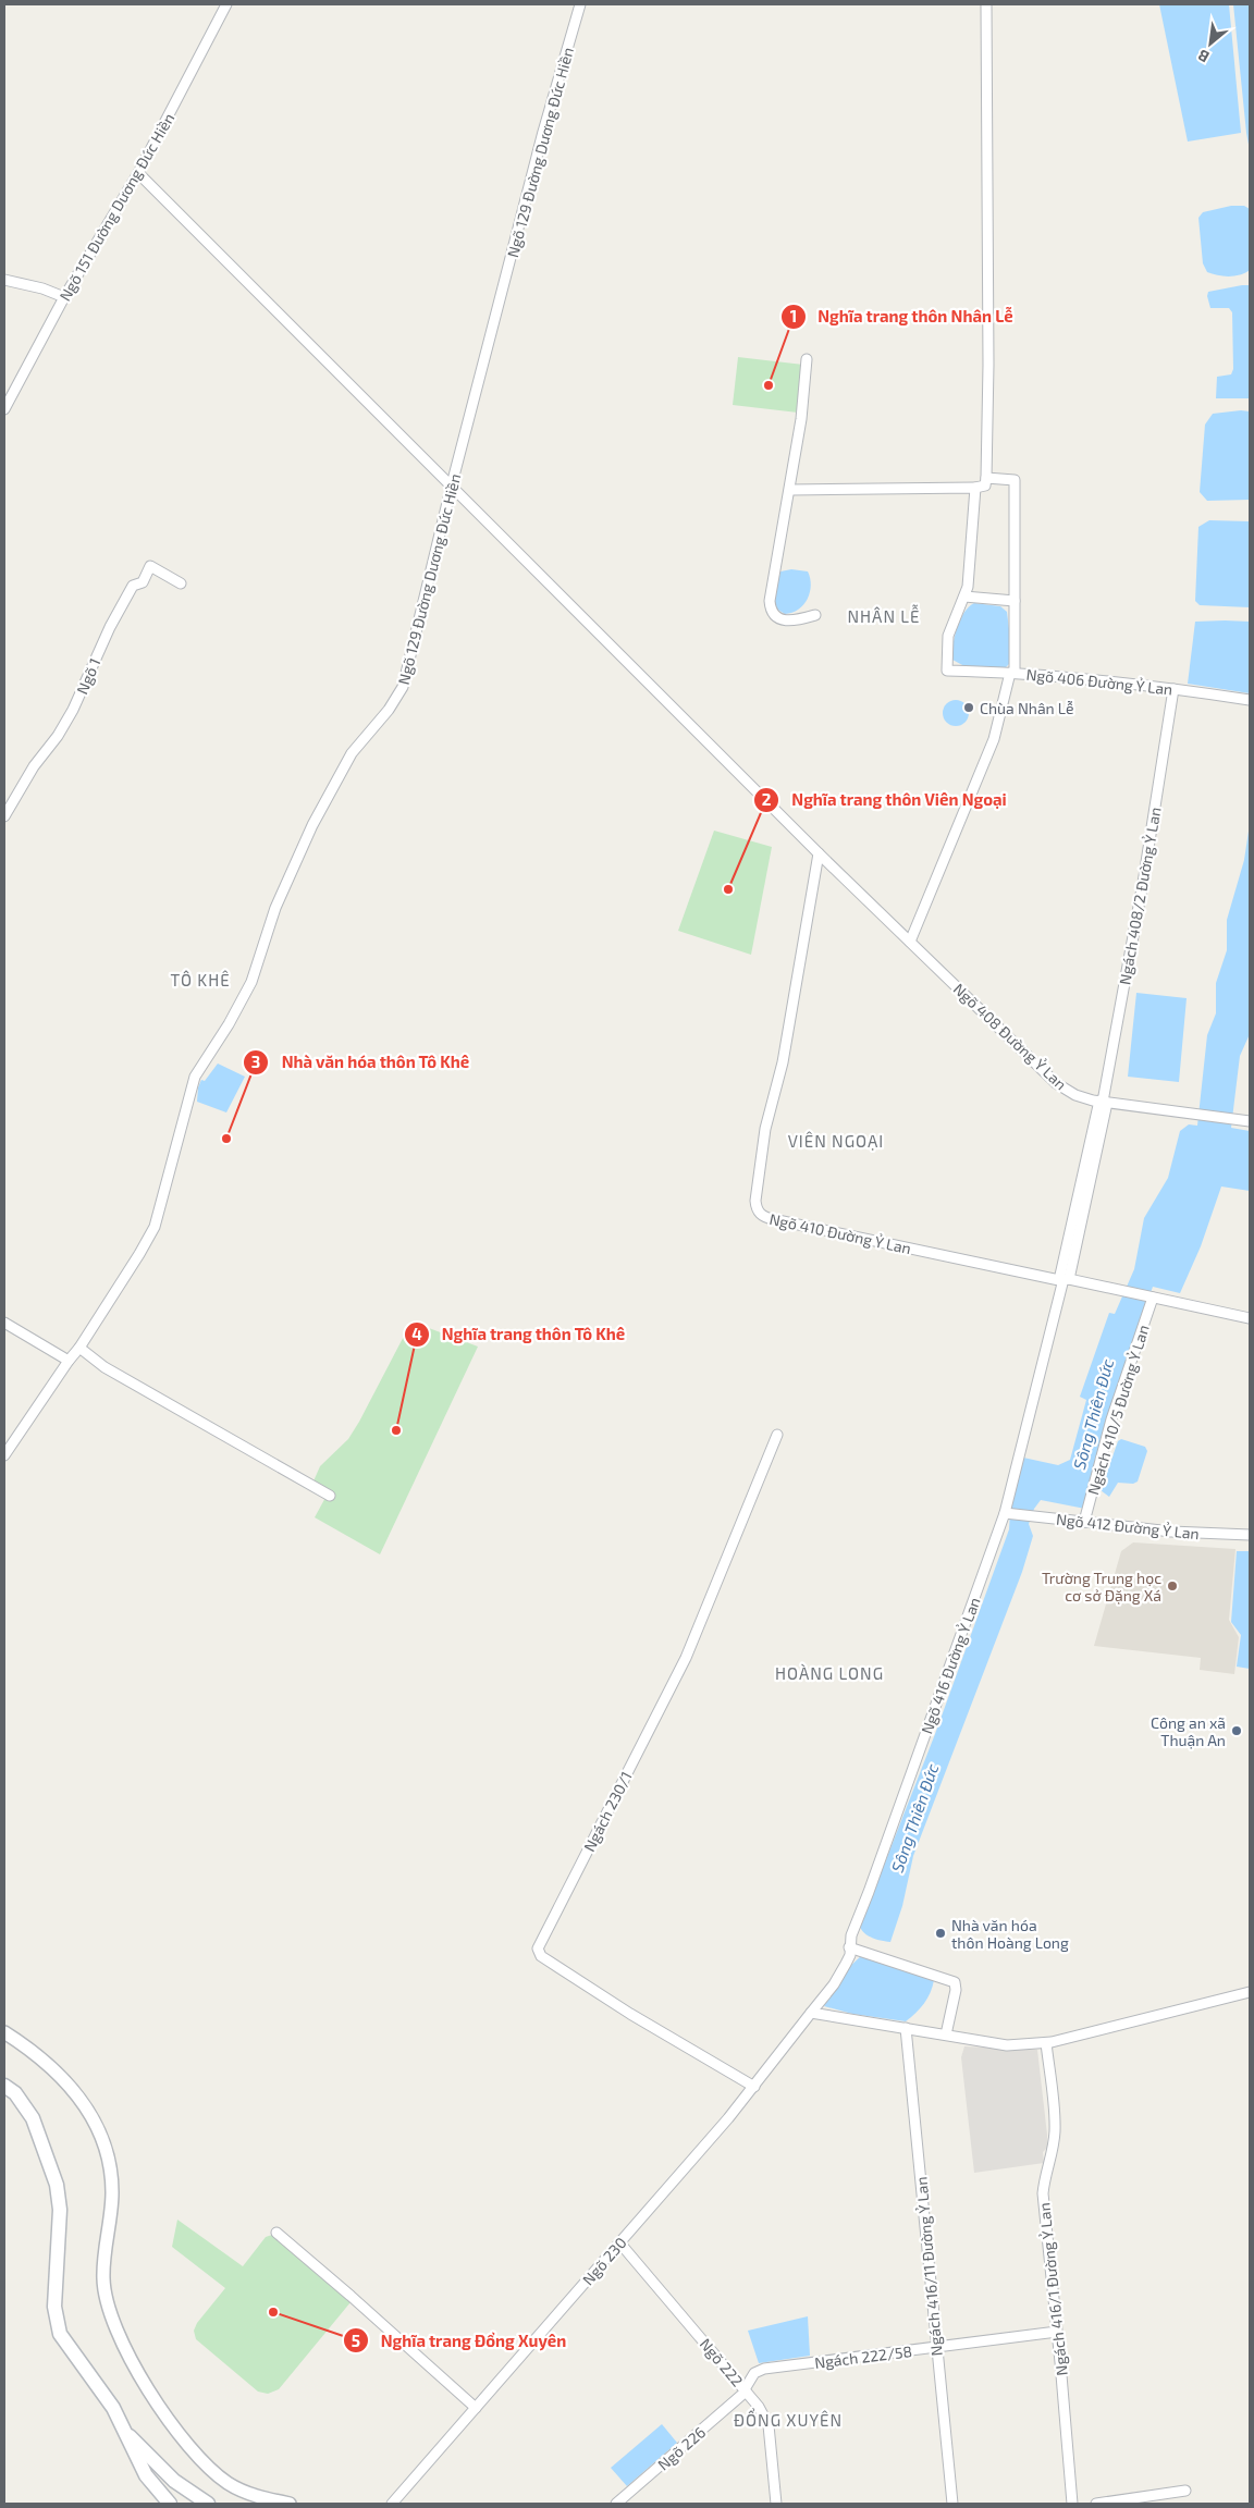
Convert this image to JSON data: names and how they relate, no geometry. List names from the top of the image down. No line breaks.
{"streets":{"street":["Ngõ 129 Đường Dương Đức Hiền","Ngõ 151 Đường Dương Đức Hiền","Ngõ 1","Ngõ 406 Đường Ỷ Lan","Ngách 408/2 Đường Ỷ Lan","Ngõ 408 Đường Ỷ Lan","Ngõ 410 Đường Ỷ Lan","Ngách 410/5 Đường Ỷ Lan","Ngõ 412 Đường Ỷ Lan","Ngõ 416 Đường Ỷ Lan","Ngách 230/1","Ngõ 230","Ngách 416/11 Đường Ỷ Lan","Ngách 416/1 Đường Ỷ Lan","Ngách 222/58","Ngõ 222","Ngõ 226"]},"crossings":[["Ngõ 129 Đường Dương Đức Hiền","Ngõ 408 Đường Ỷ Lan"],["Ngõ 151 Đường Dương Đức Hiền","Ngõ 408 Đường Ỷ Lan"],["Ngõ 406 Đường Ỷ Lan","Ngách 408/2 Đường Ỷ Lan"],["Ngách 408/2 Đường Ỷ Lan","Ngõ 408 Đường Ỷ Lan"],["Ngách 408/2 Đường Ỷ Lan","Ngõ 416 Đường Ỷ Lan"],["Ngõ 408 Đường Ỷ Lan","Ngõ 410 Đường Ỷ Lan"],["Ngõ 410 Đường Ỷ Lan","Ngách 410/5 Đường Ỷ Lan"],["Ngõ 410 Đường Ỷ Lan","Ngõ 416 Đường Ỷ Lan"],["Ngách 410/5 Đường Ỷ Lan","Ngõ 412 Đường Ỷ Lan"],["Ngõ 412 Đường Ỷ Lan","Ngõ 416 Đường Ỷ Lan"],["Ngõ 416 Đường Ỷ Lan","Ngõ 230"],["Ngách 230/1","Ngõ 230"],["Ngõ 230","Ngõ 222"],["Ngách 416/11 Đường Ỷ Lan","Ngách 222/58"],["Ngách 416/1 Đường Ỷ Lan","Ngách 222/58"],["Ngách 222/58","Ngõ 222"],["Ngách 222/58","Ngõ 226"],["Ngõ 222","Ngõ 226"]],"districts":["NHÂN LỄ","TÔ KHÊ","VIÊN NGOẠI","HOÀNG LONG","ĐỔNG XUYÊN"],"water":["Sông Thiên Đức"],"places":["Nghĩa trang thôn Nhân Lễ","Chùa Nhân Lễ","Nghĩa trang thôn Viên Ngoại","Nhà văn hóa thôn Tô Khê","Nghĩa trang thôn Tô Khê","Trường Trung học cơ sở Đặng Xá","Công an xã Thuận An","Nhà văn hóa thôn Hoàng Long","Nghĩa trang Đổng Xuyên"],"north":"bottom left"}
